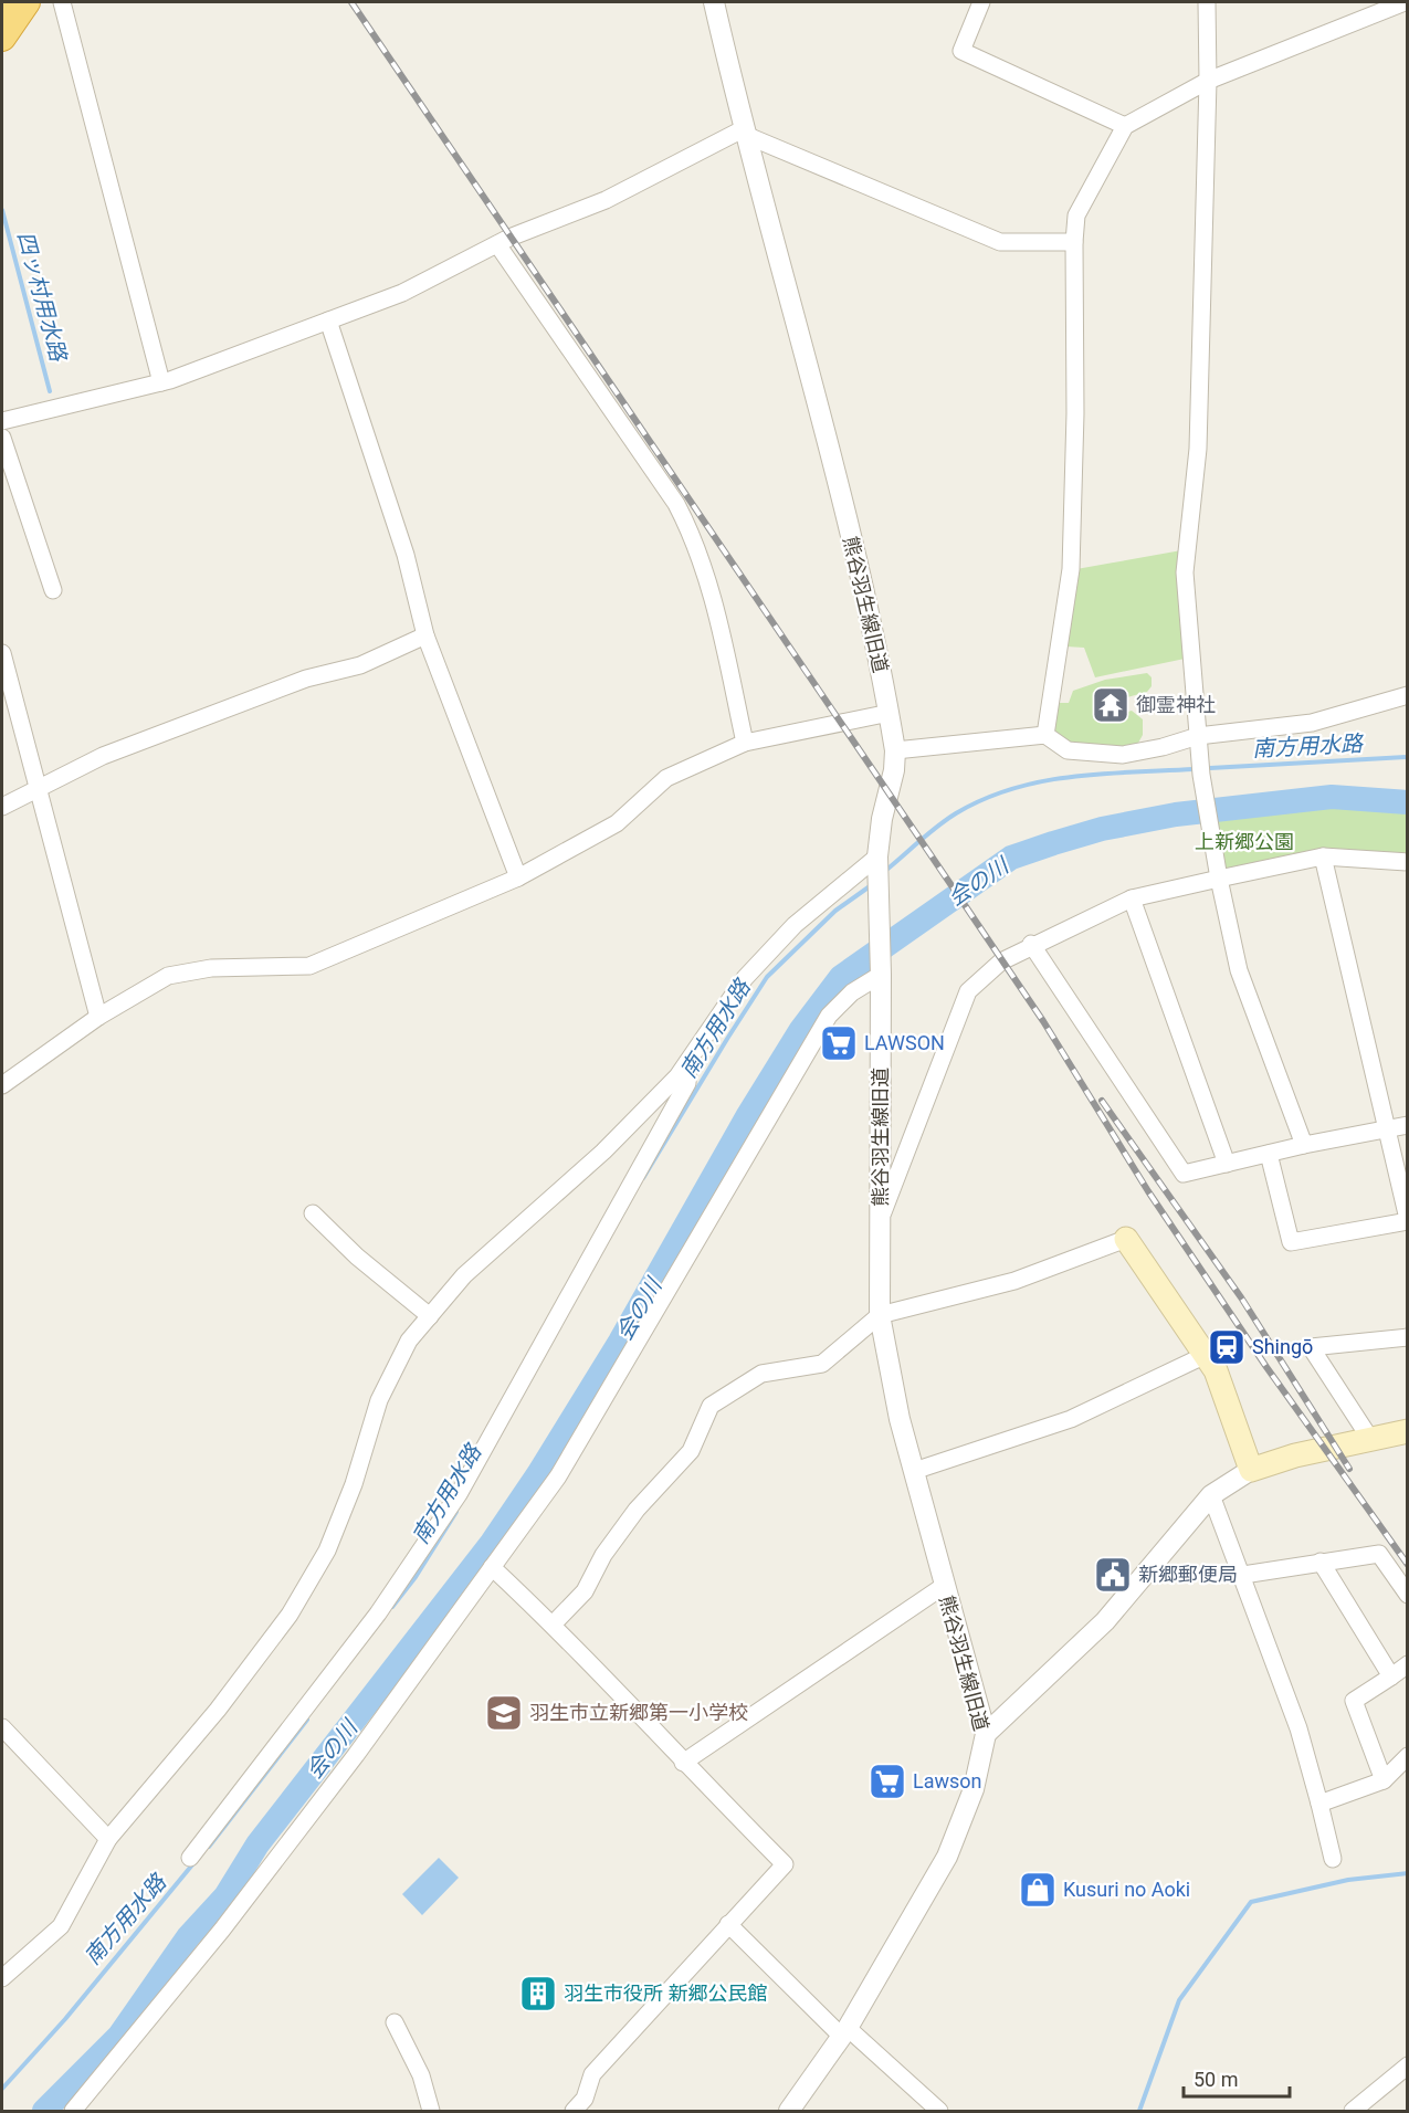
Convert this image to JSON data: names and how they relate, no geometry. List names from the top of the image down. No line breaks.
{"streets":{"street":["熊谷羽生線旧道"]},"water":["四ッ村用水路","南方用水路","会の川"],"parks":["上新郷公園"],"places":{"temple":["御霊神社"],"supermarket":["LAWSON","Lawson"],"station":["Shingō"],"public building":["新郷郵便局"],"school or university":["羽生市立新郷第一小学校"],"shop":["Kusuri no Aoki"],"building":["羽生市役所 新郷公民館"]},"scale_bar":"50 m"}
